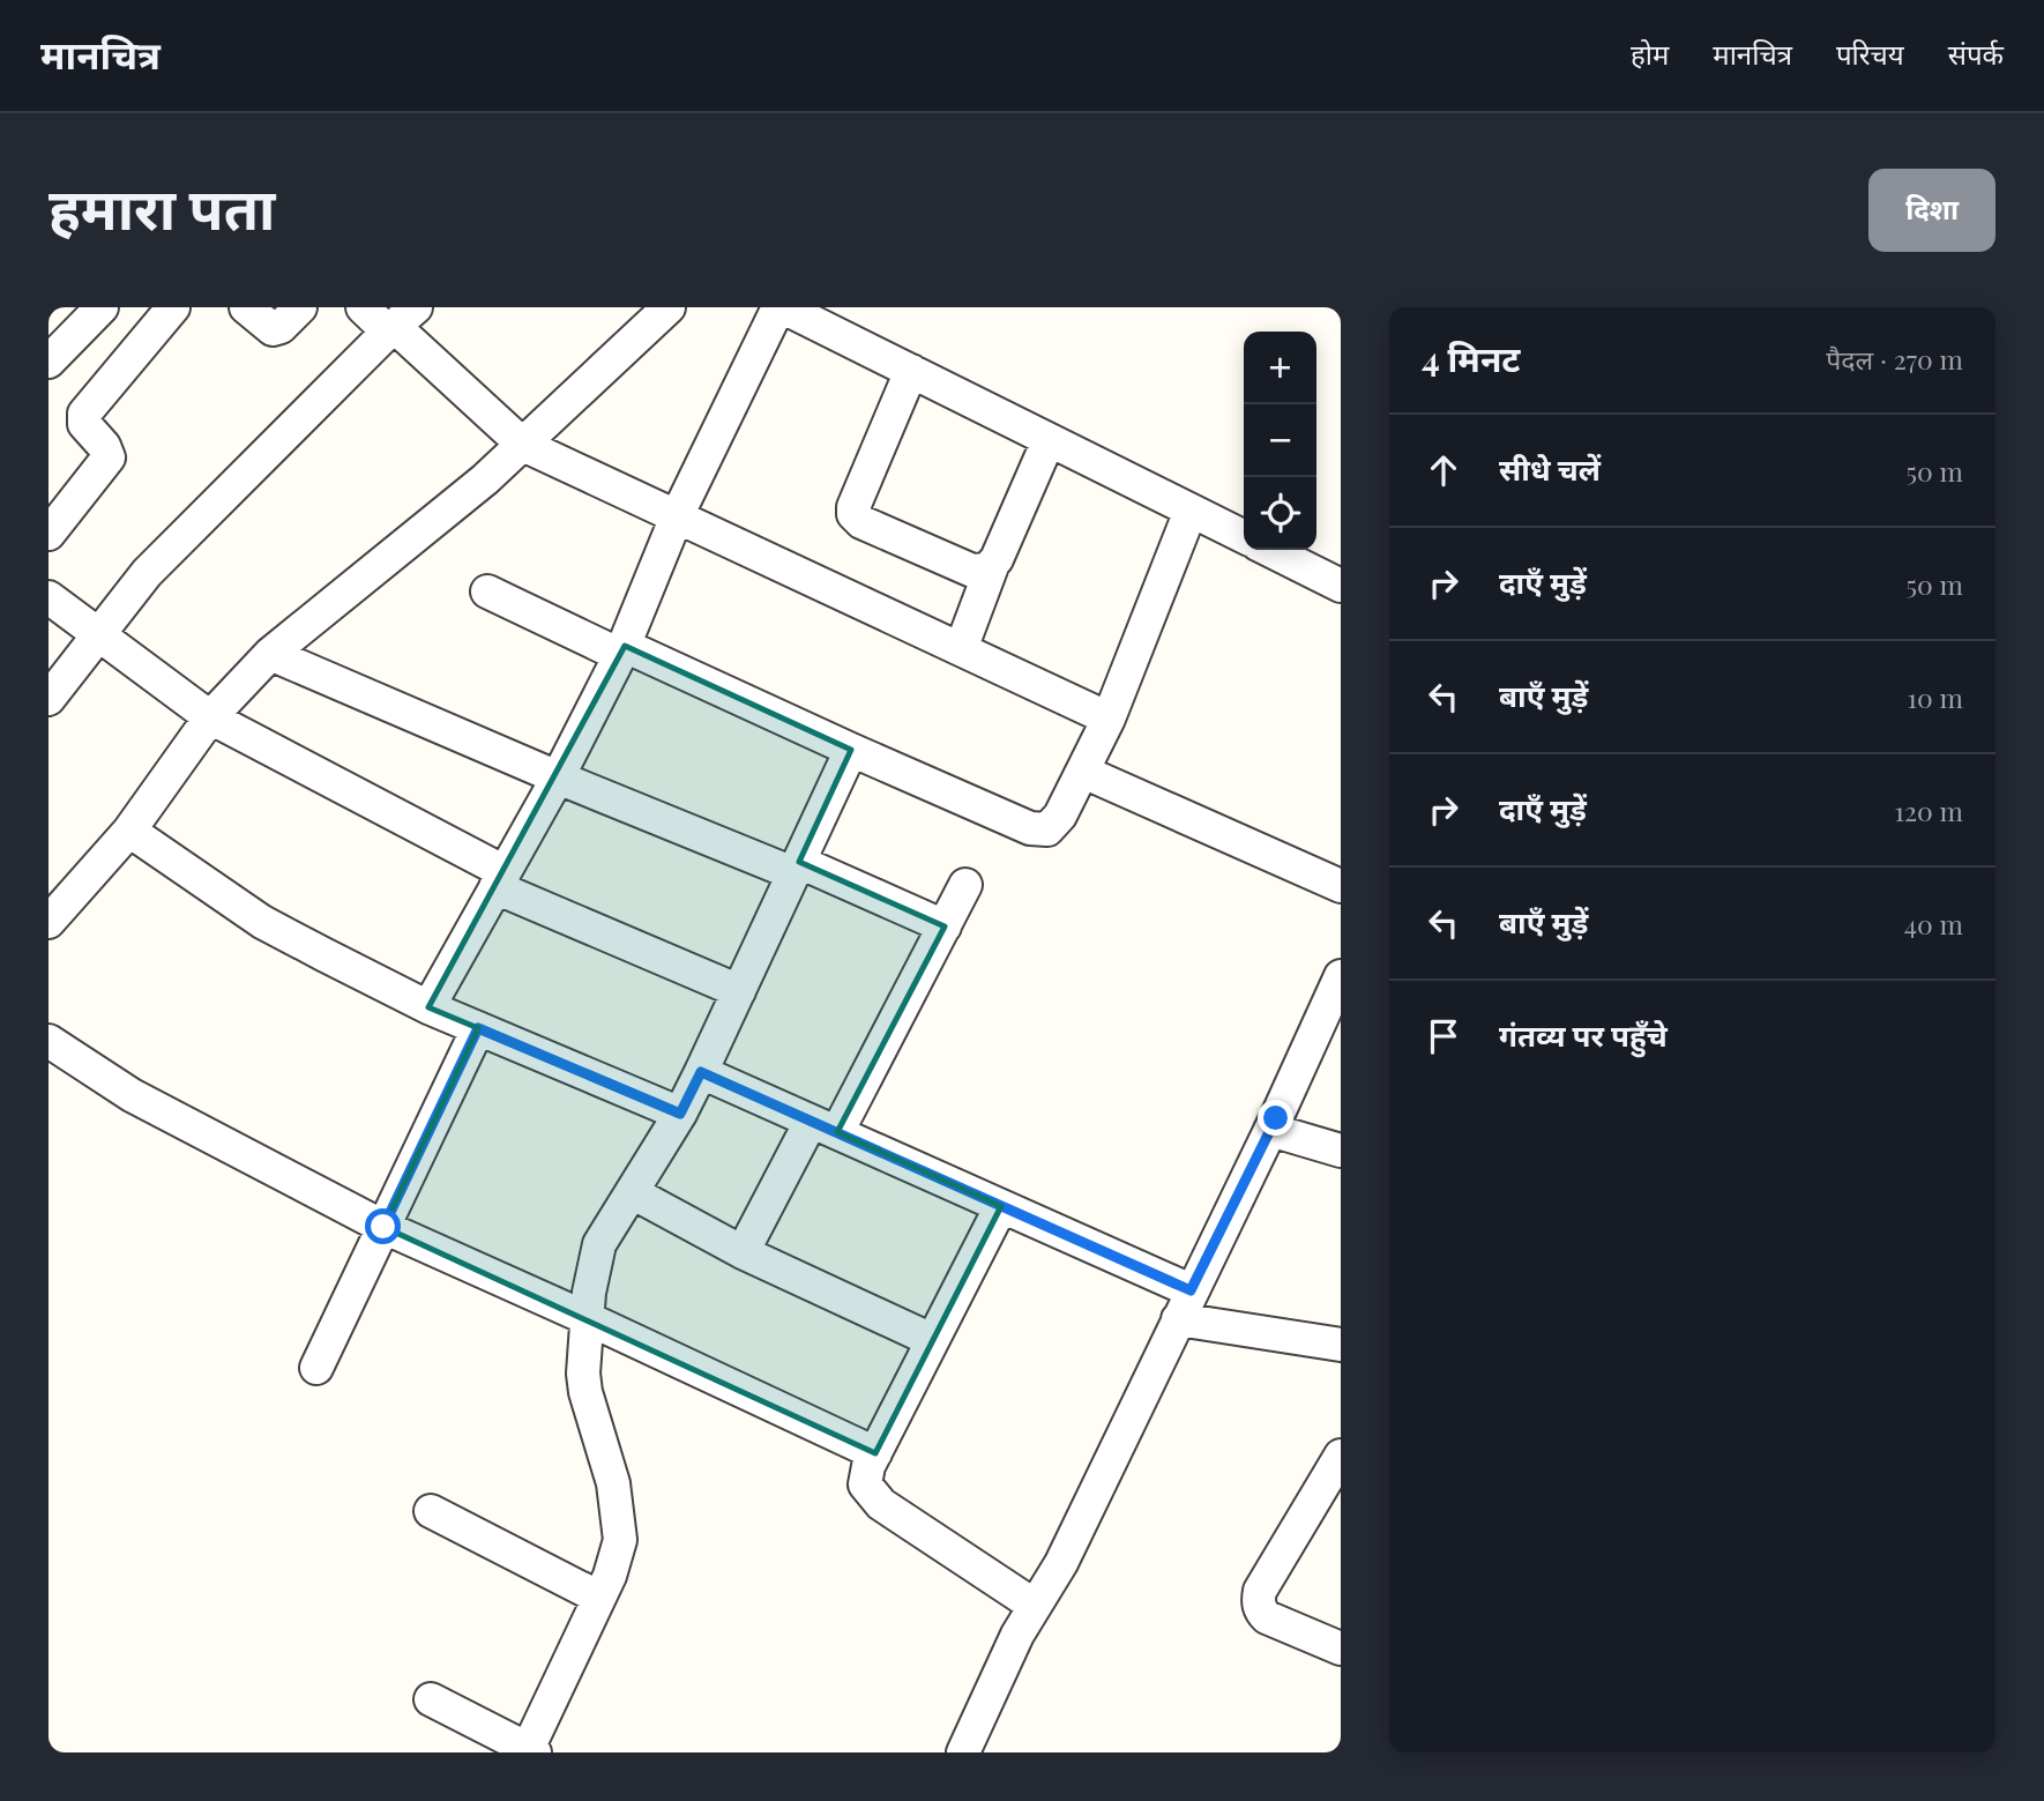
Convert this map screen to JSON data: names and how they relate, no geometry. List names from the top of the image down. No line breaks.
{"page":{"header":"मानचित्र","nav":["होम","मानचित्र","परिचय","संपर्क"],"title":"हमारा पता","buttons":"दिशा","heading":["4 मिनट","पैदल · 270 m"],"map_buttons":["+","−"],"list":[["सीधे चलें","50 m"],["दाएँ मुड़ें","50 m"],["बाएँ मुड़ें","10 m"],["दाएँ मुड़ें","120 m"],["बाएँ मुड़ें","40 m"],"गंतव्य पर पहुँचे"]}}
